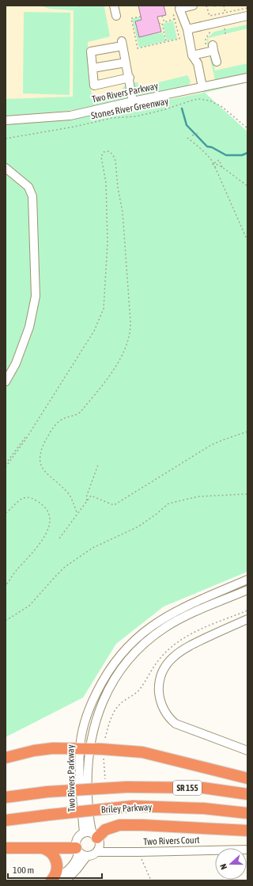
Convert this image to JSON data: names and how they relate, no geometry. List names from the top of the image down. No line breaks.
{"streets":{"highway":["SR 155","Briley Parkway"],"street":["Two Rivers Parkway","Two Rivers Court"],"path":["Stones River Greenway"]},"crossings":[["Two Rivers Parkway","Two Rivers Court"]],"scale_bar":"100 m","north":"left"}
